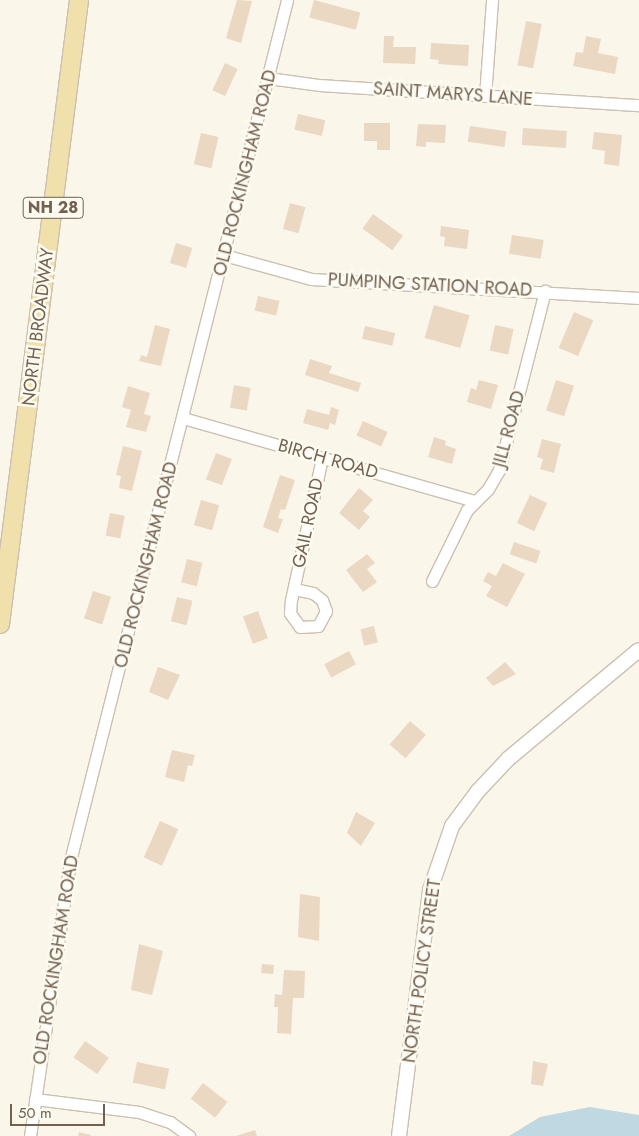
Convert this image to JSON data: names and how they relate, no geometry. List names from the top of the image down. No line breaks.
{"streets":{"main road":["NH 28","NORTH BROADWAY"],"street":["SAINT MARYS LANE","OLD ROCKINGHAM ROAD","PUMPING STATION ROAD","JILL ROAD","BIRCH ROAD","GAIL ROAD","NORTH POLICY STREET"]},"crossings":[["SAINT MARYS LANE","OLD ROCKINGHAM ROAD"],["OLD ROCKINGHAM ROAD","PUMPING STATION ROAD"],["OLD ROCKINGHAM ROAD","BIRCH ROAD"],["PUMPING STATION ROAD","JILL ROAD"],["JILL ROAD","BIRCH ROAD"],["BIRCH ROAD","GAIL ROAD"]],"scale_bar":"50 m"}
